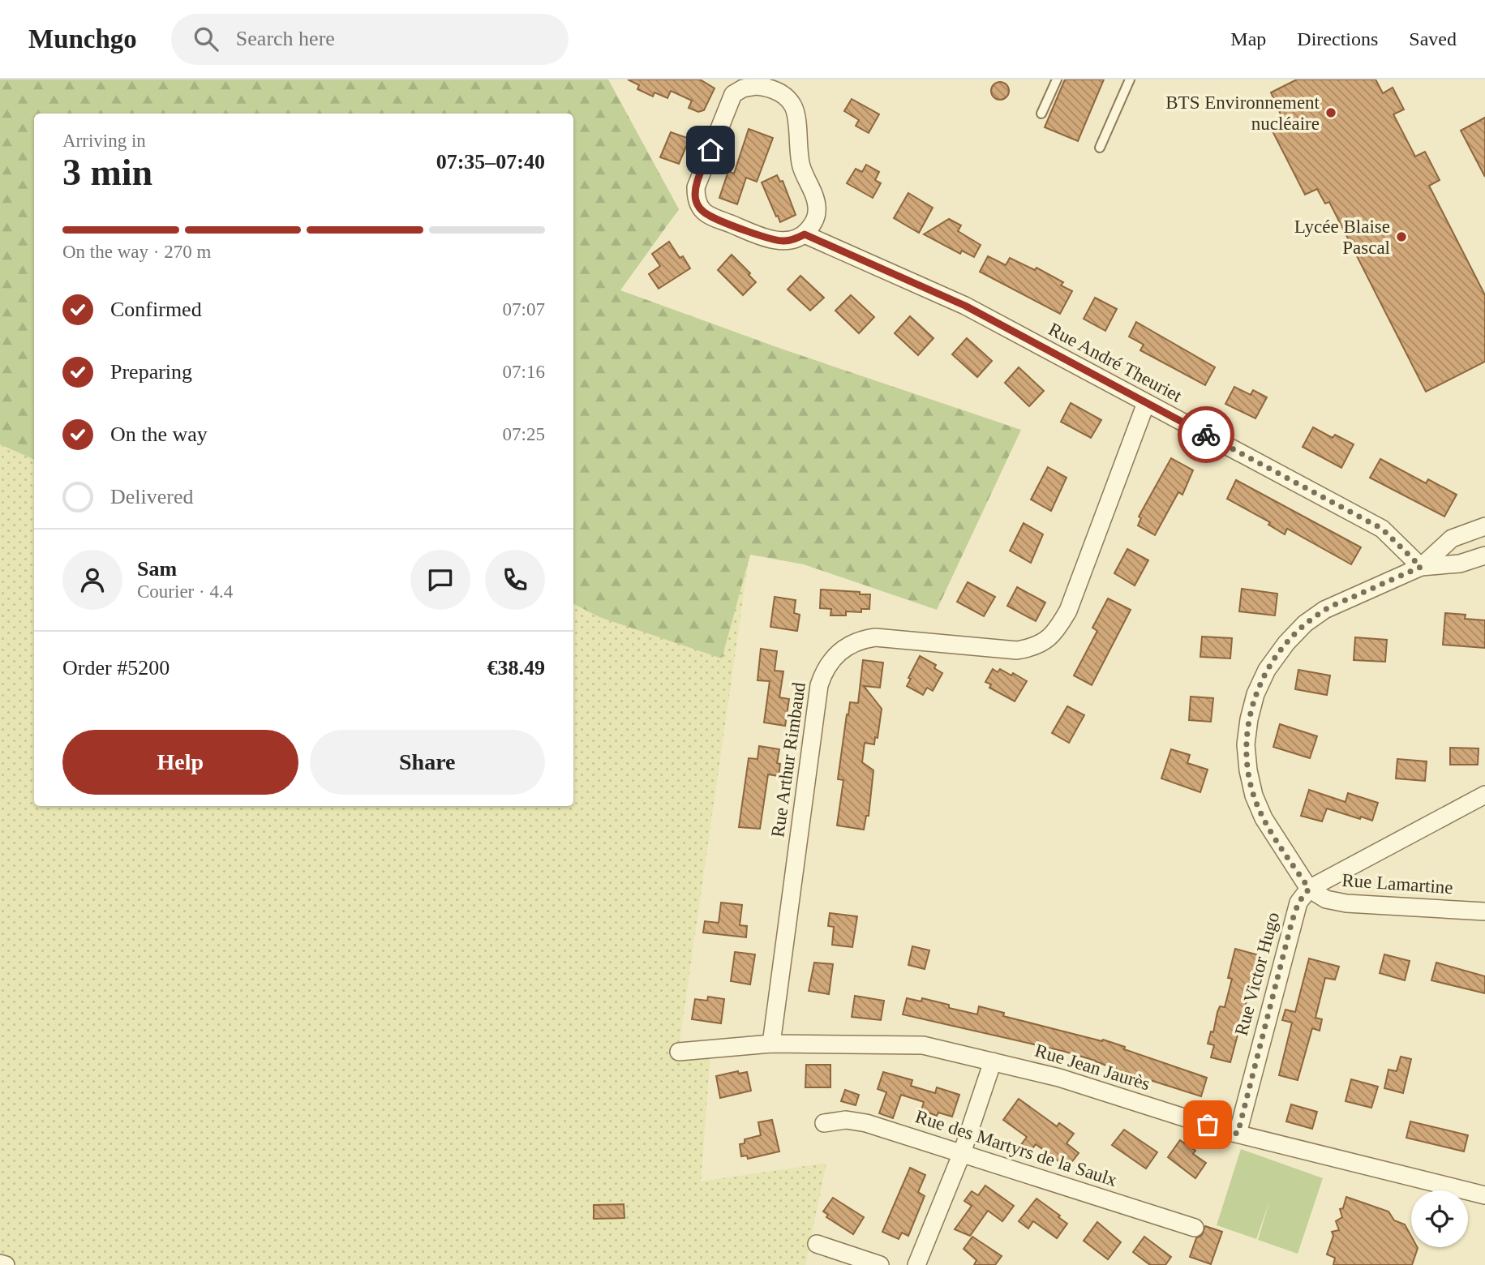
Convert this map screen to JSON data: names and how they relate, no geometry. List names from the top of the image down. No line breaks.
{"streets":{"street":["Rue André Theuriet","Rue Arthur Rimbaud","Rue Lamartine","Rue Victor Hugo","Rue Jean Jaurès","Rue des Martyrs de la Saulx"]},"crossings":[["Rue André Theuriet","Rue Arthur Rimbaud"],["Rue Arthur Rimbaud","Rue Jean Jaurès"],["Rue Lamartine","Rue Victor Hugo"],["Rue Victor Hugo","Rue Jean Jaurès"]],"places":["BTS Environnement nucléaire","Lycée Blaise Pascal"],"page":{"header":"Munchgo","search":"Search here","nav":["Map","Directions","Saved"],"heading":["3 min","Arriving in","07:35–07:40"],"panel":["Sam","Courier · 4.4","Order #5200","€38.49"],"bar":"On the way · 270 m","list":[["Confirmed","07:07"],["Preparing","07:16"],["On the way","07:25"],"Delivered"],"buttons":["Help","Share"]}}
